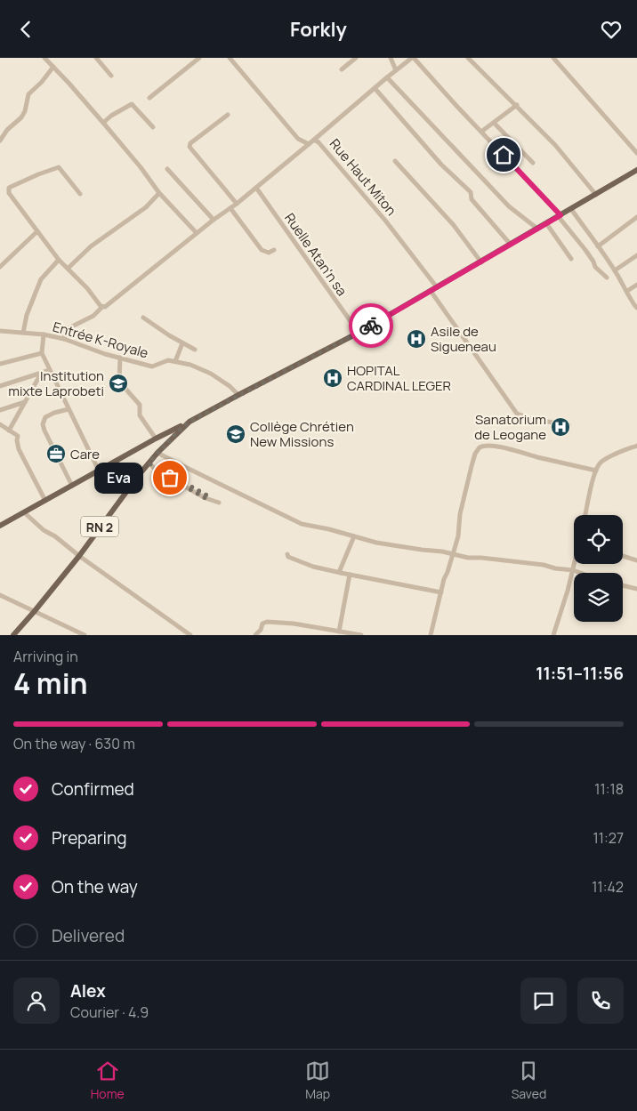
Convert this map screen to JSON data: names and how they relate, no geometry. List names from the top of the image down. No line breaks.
{"streets":{"main road":["RN 2"],"street":["Rue Haut Miton","Ruelle Atan'n sa","Entrée K-Royale"]},"crossings":[["Rue Haut Miton","RN 2"],["Ruelle Atan'n sa","RN 2"],["Entrée K-Royale","RN 2"]],"places":{"hospital":["Asile de Sigueneau","HOPITAL CARDINAL LEGER","Sanatorium de Leogane"],"school or university":["Institution mixte Laprobeti","Collège Chrétien New Missions"],"office":["Care"],"other":["Eva"]},"page":{"header":"Forkly","bubble":"Eva","heading":["4 min","Arriving in","11:51–11:56"],"panel":["Alex","Courier · 4.9"],"bar":"On the way · 630 m","list":[["Confirmed","11:18"],["Preparing","11:27"],["On the way","11:42"],"Delivered"],"tabs":["Home","Map","Saved"]}}
